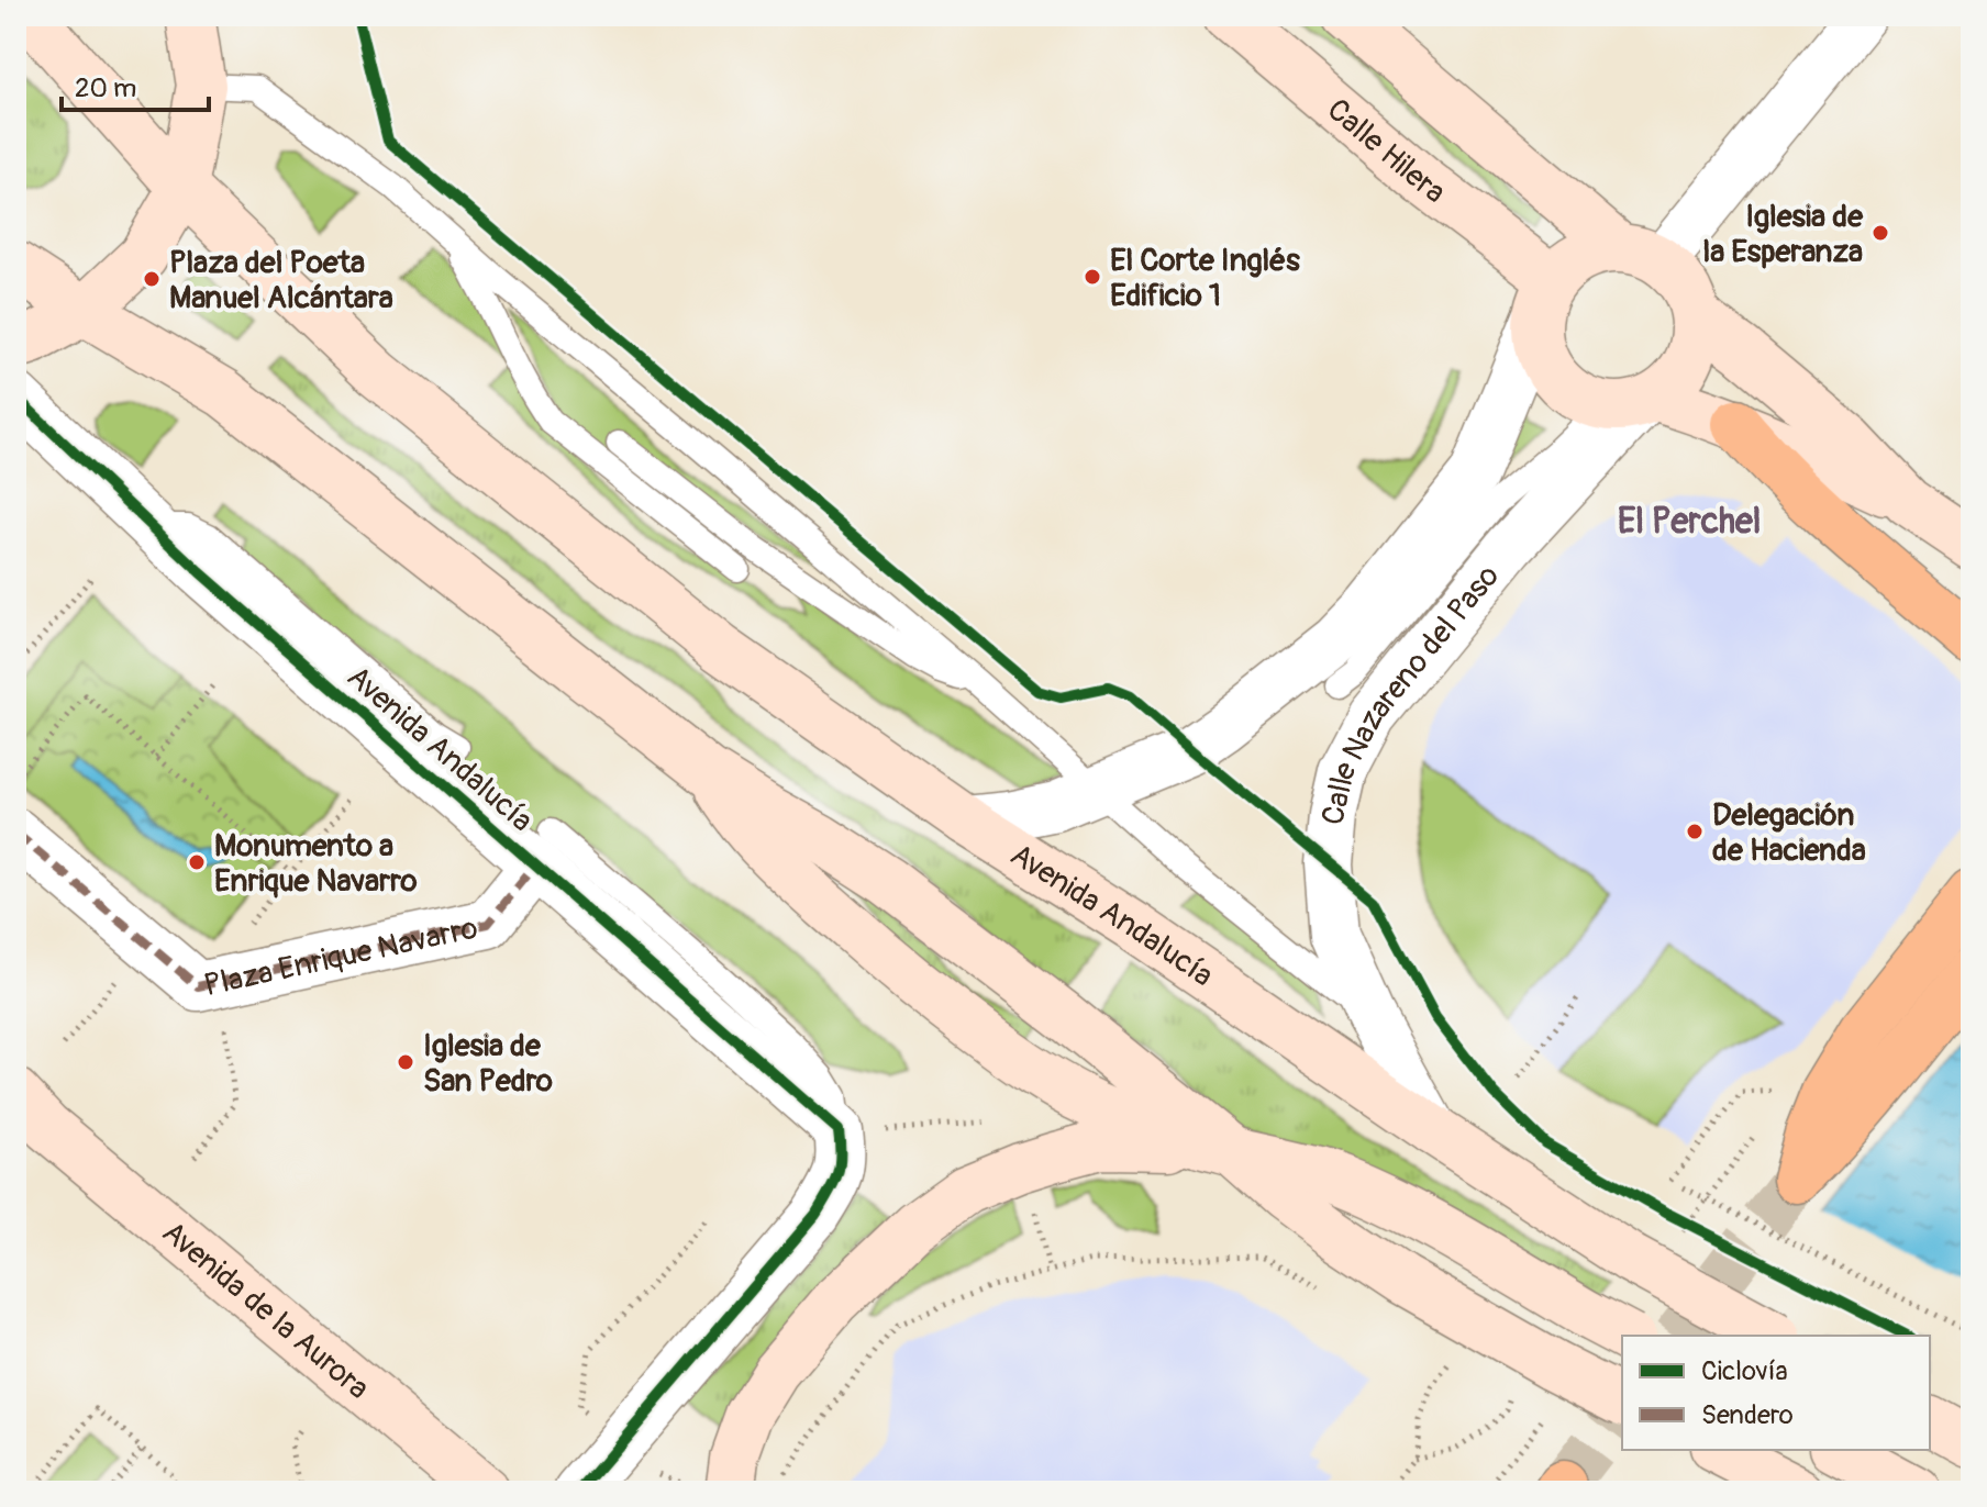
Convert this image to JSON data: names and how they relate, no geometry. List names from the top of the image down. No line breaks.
{"streets":{"main road":["Calle Hilera","Avenida Andalucía","Avenida de la Aurora"],"street":["Calle Nazareno del Paso","Plaza Enrique Navarro"]},"crossings":[["Calle Hilera","Calle Nazareno del Paso"],["Calle Nazareno del Paso","Avenida Andalucía"],["Avenida Andalucía","Plaza Enrique Navarro"]],"districts":["El Perchel"],"places":["Iglesia de la Esperanza","El Corte Inglés Edificio 1","Plaza del Poeta Manuel Alcántara","Delegación de Hacienda","Monumento a Enrique Navarro","Iglesia de San Pedro"],"legend":["Ciclovía","Sendero"],"scale_bar":"20 m"}
